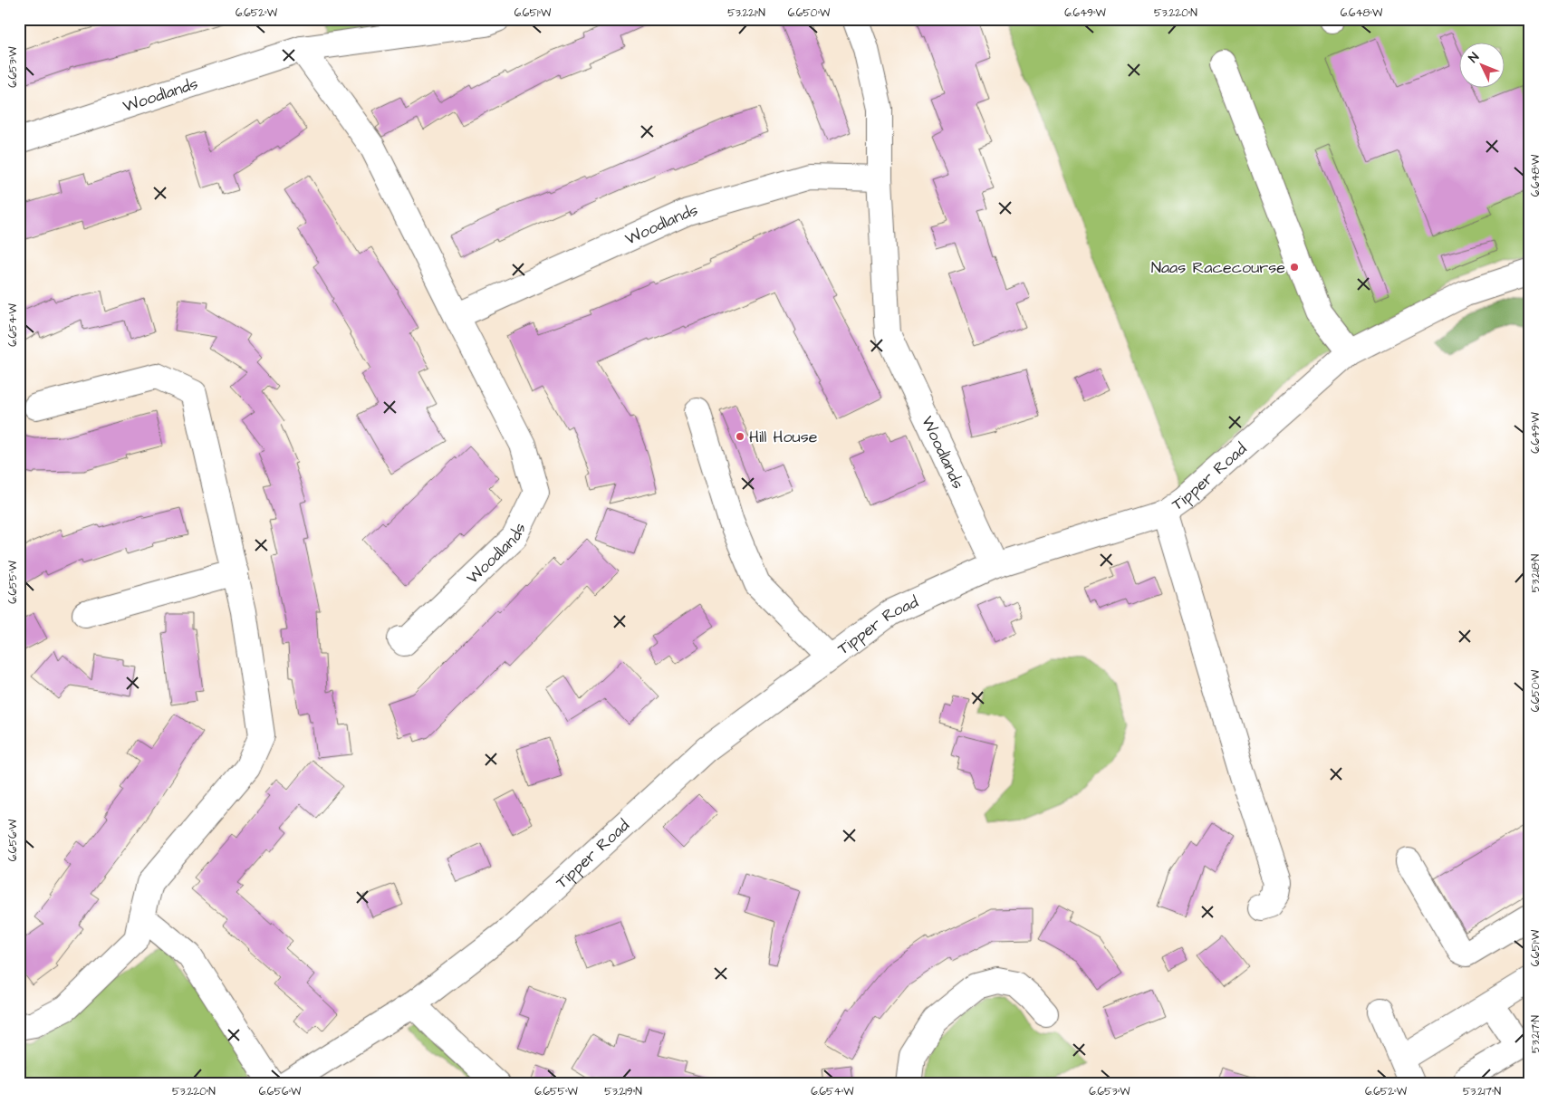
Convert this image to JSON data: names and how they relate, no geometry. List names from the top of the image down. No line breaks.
{"streets":{"street":["Woodlands","Tipper Road"]},"crossings":[["Woodlands","Tipper Road"]],"places":["Naas Racecourse","Hill House"],"north":"top left","coordinates":["6.652°W","6.651°W","53.221°N","6.650°W","6.649°W","53.220°N","6.648°W","6.653°W","6.654°W","53.218°N","6.655°W","6.656°W","53.217°N","53.219°N"]}
